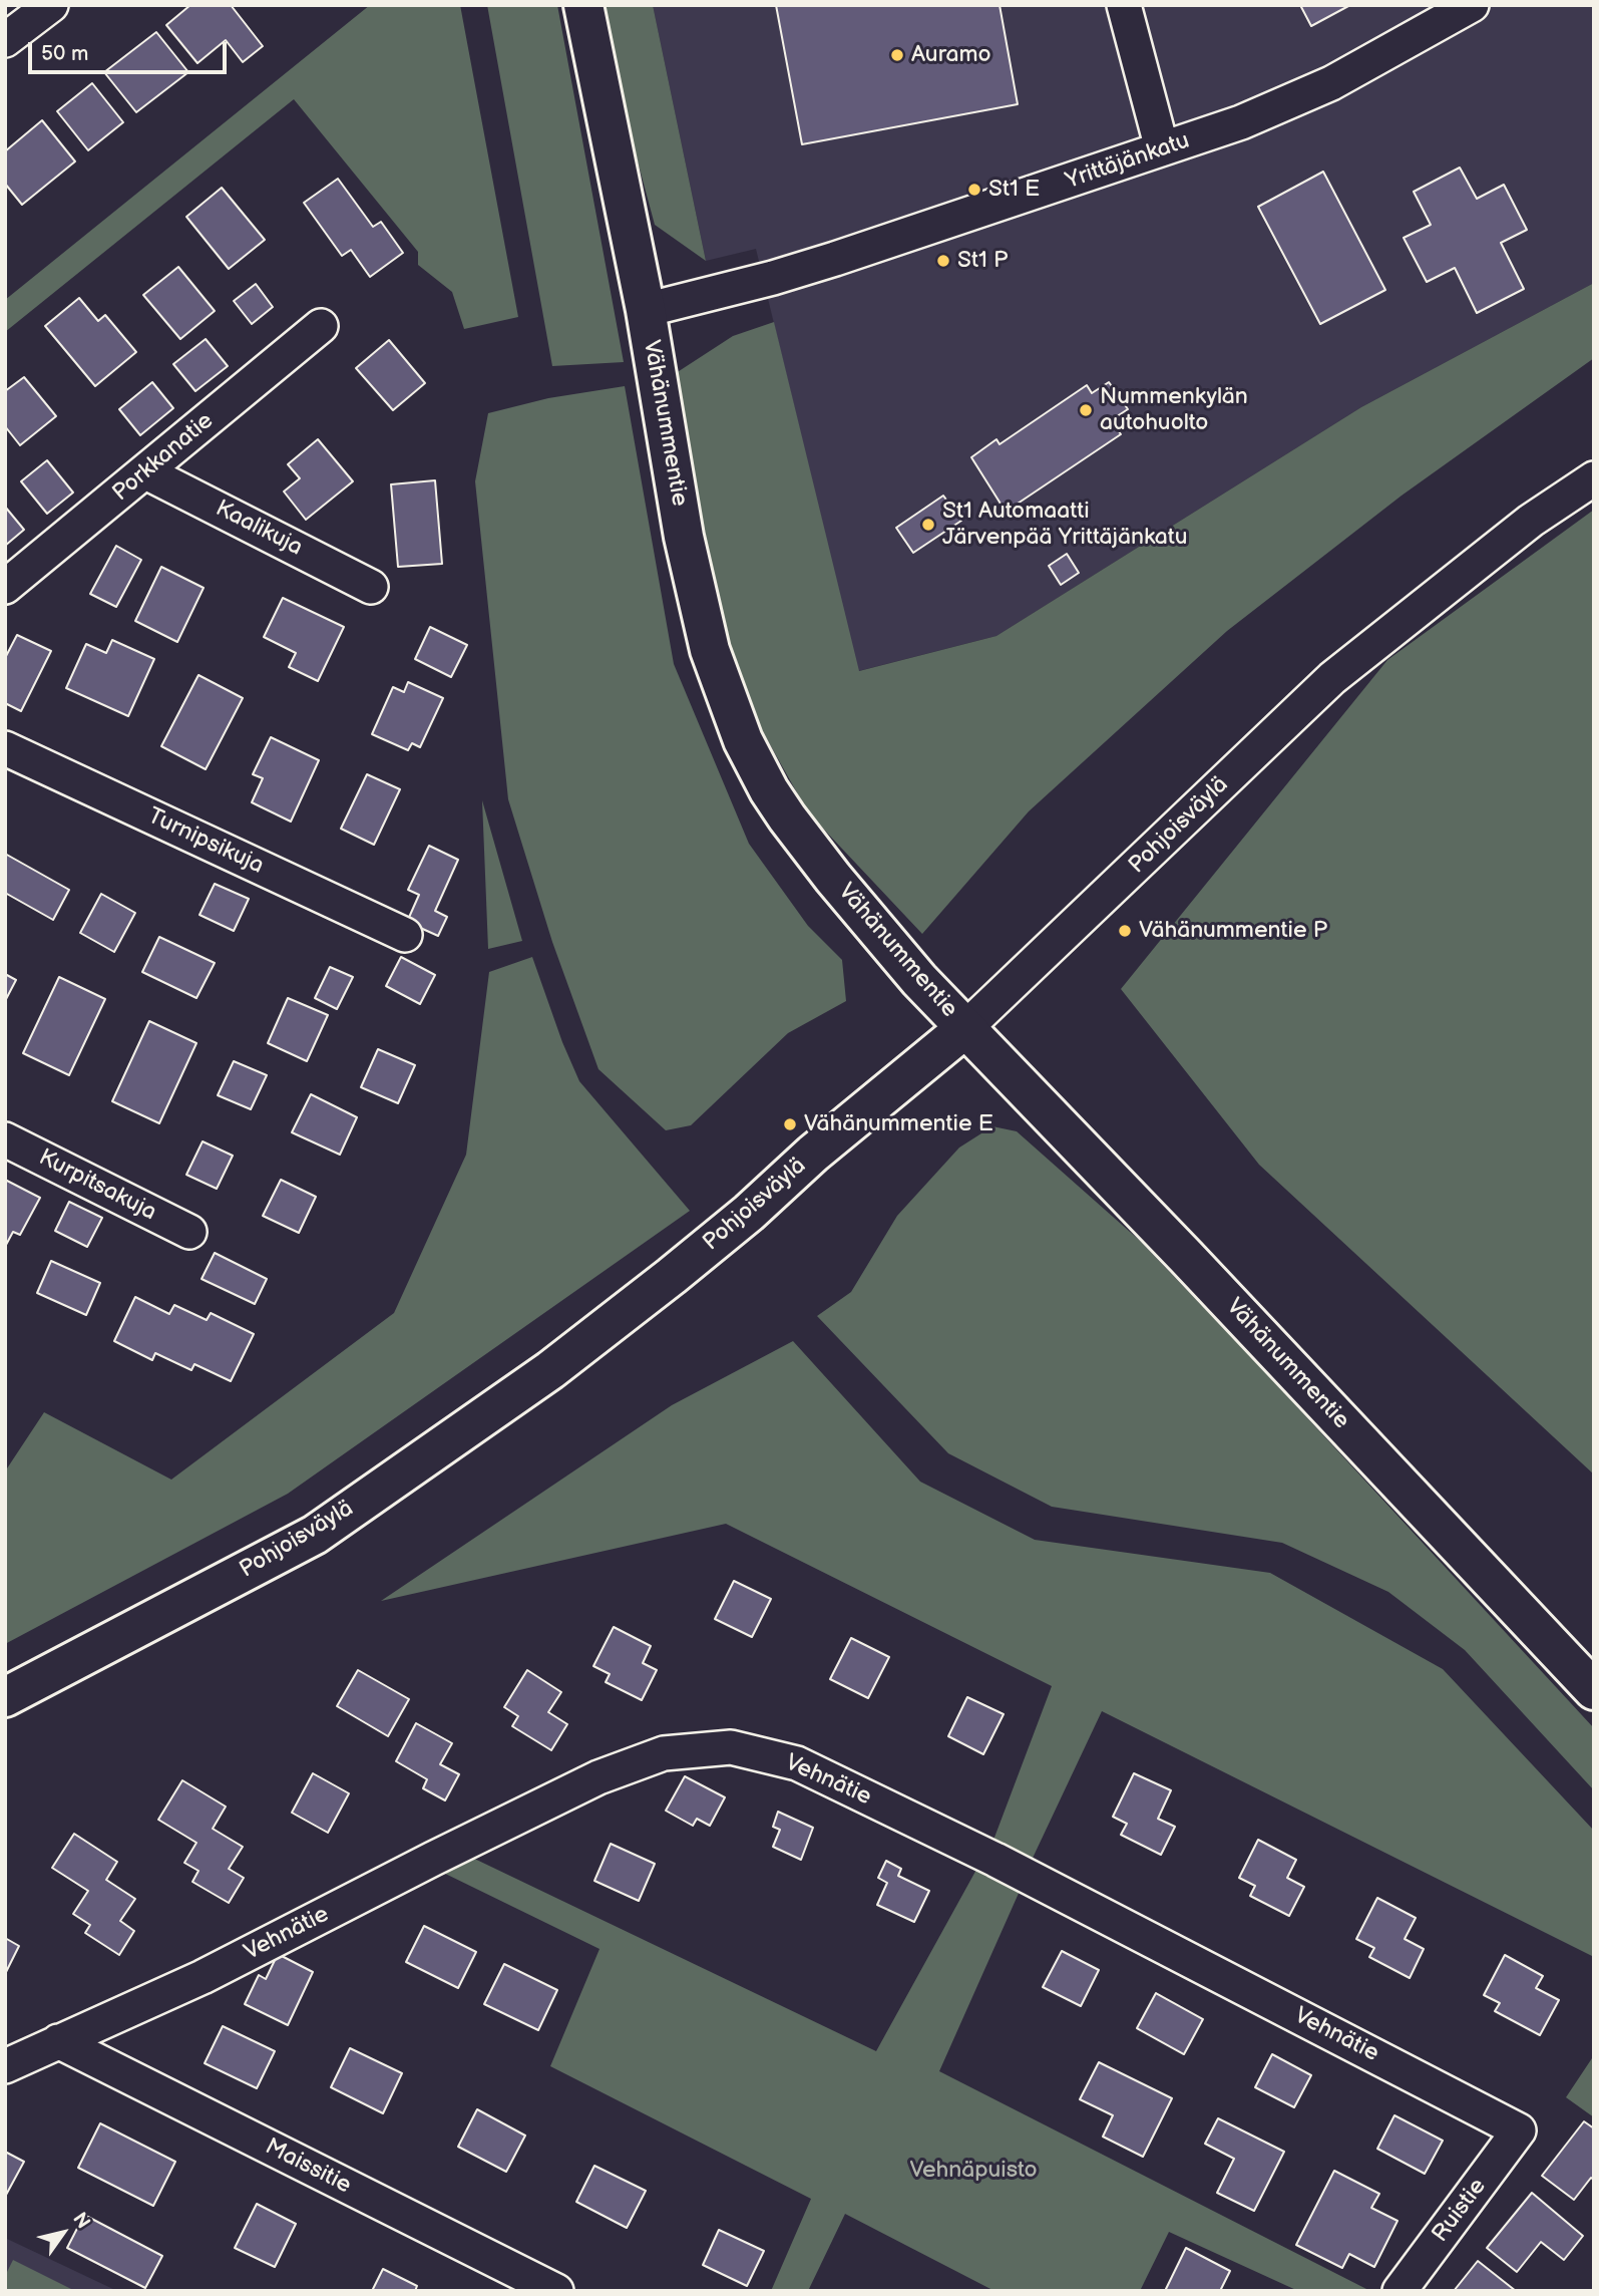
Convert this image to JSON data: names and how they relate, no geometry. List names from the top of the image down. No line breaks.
{"streets":{"main road":["Vähänummentie","Pohjoisväylä"],"street":["Yrittäjänkatu","Porkkanatie","Kaalikuja","Turnipsikuja","Kurpitsakuja","Vehnätie","Maissitie","Ruistie"]},"crossings":[["Yrittäjänkatu","Vähänummentie"],["Vähänummentie","Pohjoisväylä"],["Porkkanatie","Kaalikuja"],["Vehnätie","Maissitie"],["Vehnätie","Ruistie"]],"parks":["Vehnäpuisto"],"places":["Auramo","St1 E","St1 P","Nummenkylän autohuolto","St1 Automaatti Järvenpää Yrittäjänkatu","Vähänummentie P","Vähänummentie E"],"scale_bar":"50 m","north":"top right"}
